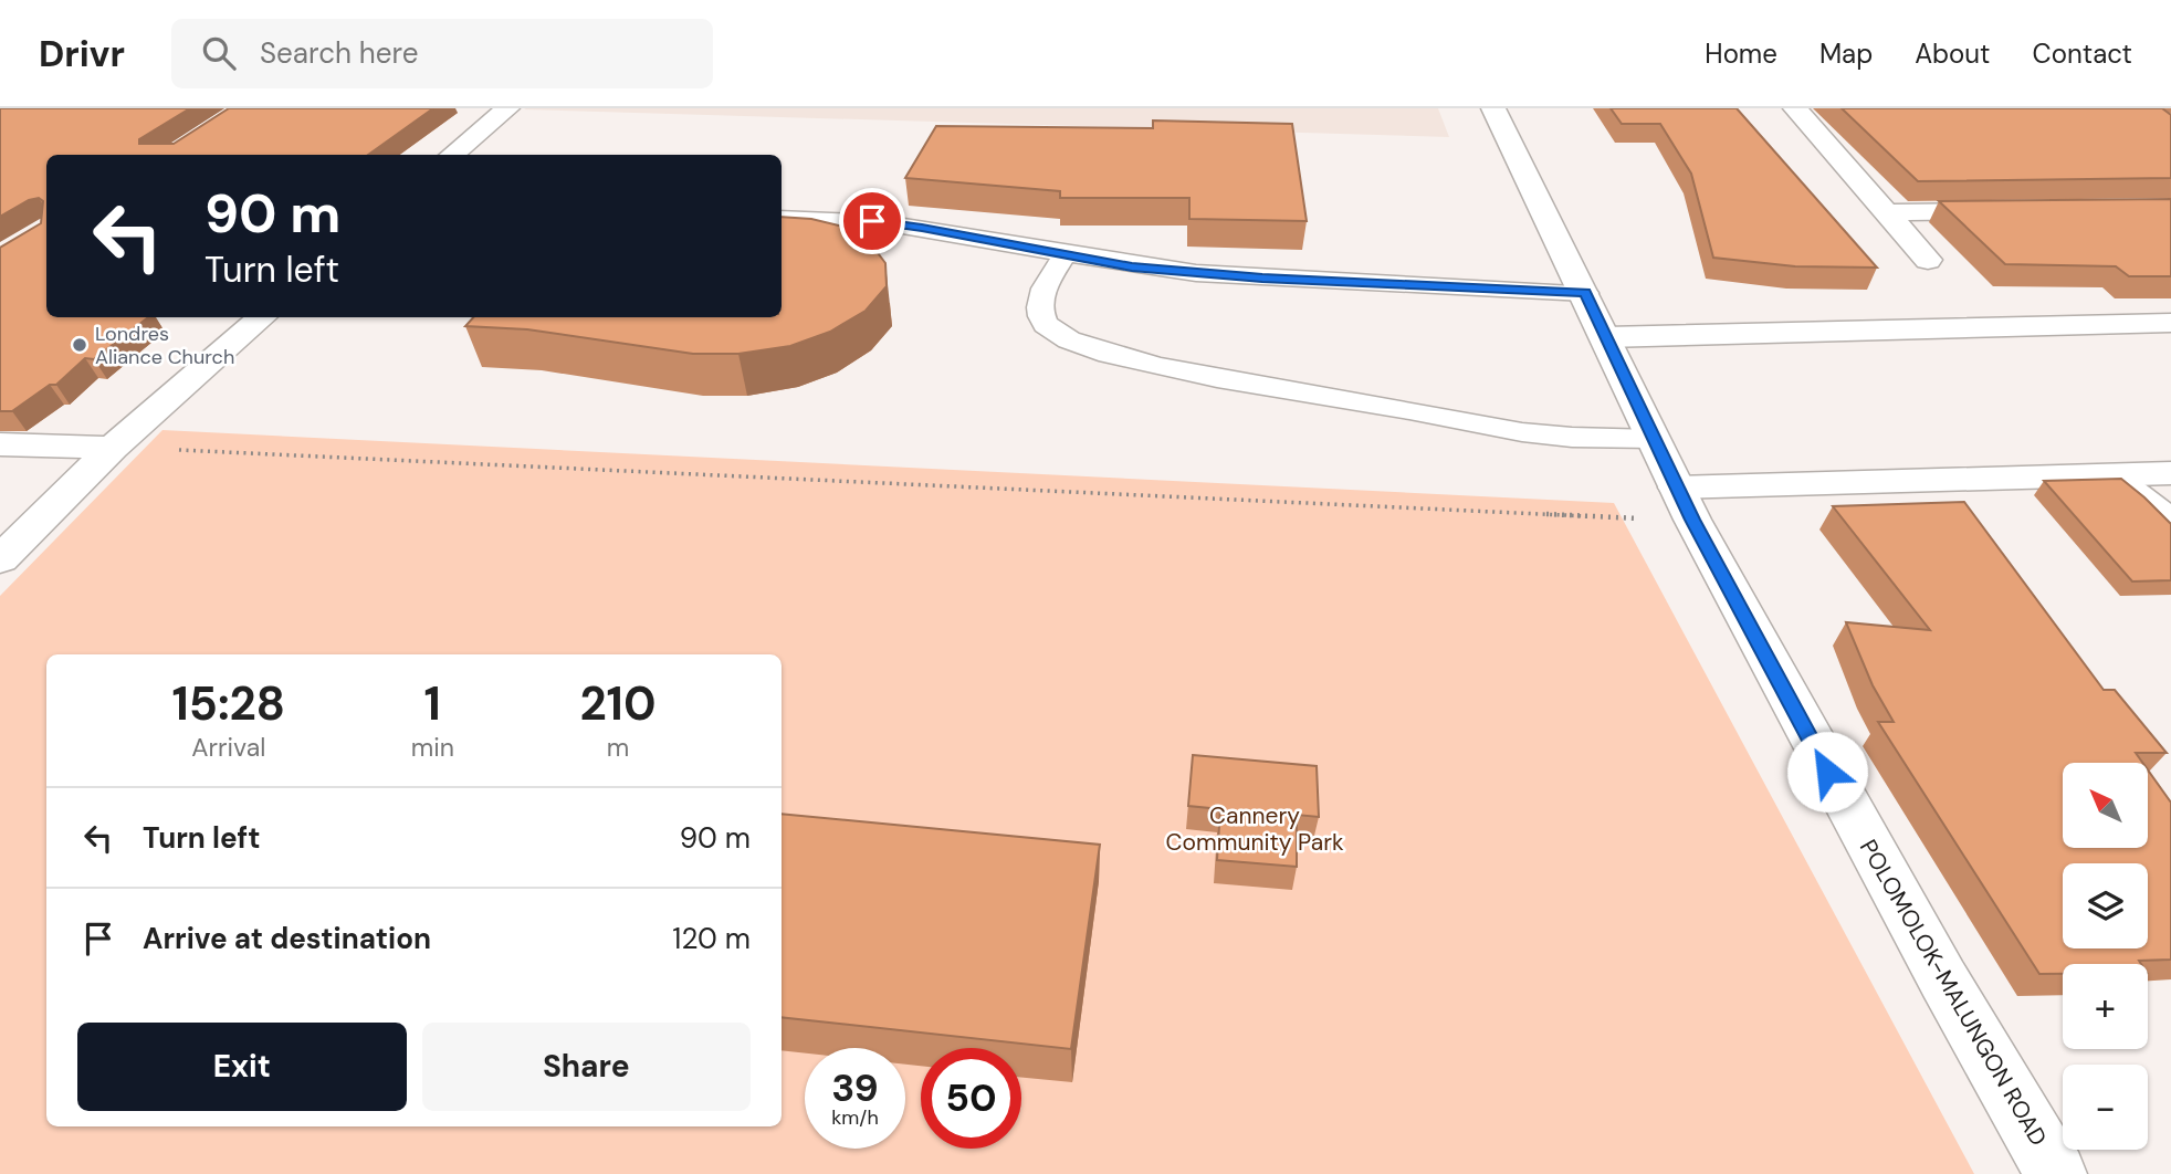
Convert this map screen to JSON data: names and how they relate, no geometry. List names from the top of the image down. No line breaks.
{"streets":{"street":["POLOMOLOK-MALUNGON ROAD"]},"parks":["Cannery Community Park"],"places":["Londres Aliance Church"],"north":"top left","page":{"header":"Drivr","search":"Search here","nav":["Home","Map","About","Contact"],"turn":["90 m","Turn left"],"eta":["15:28","Arrival","1","min","210","m"],"map_buttons":["+","−"],"list":[{"name":"Turn left","value":"90 m"},{"name":"Arrive at destination","value":"120 m"}],"buttons":["Exit","Share"],"speed":"39 km/h","limit":"50"}}
